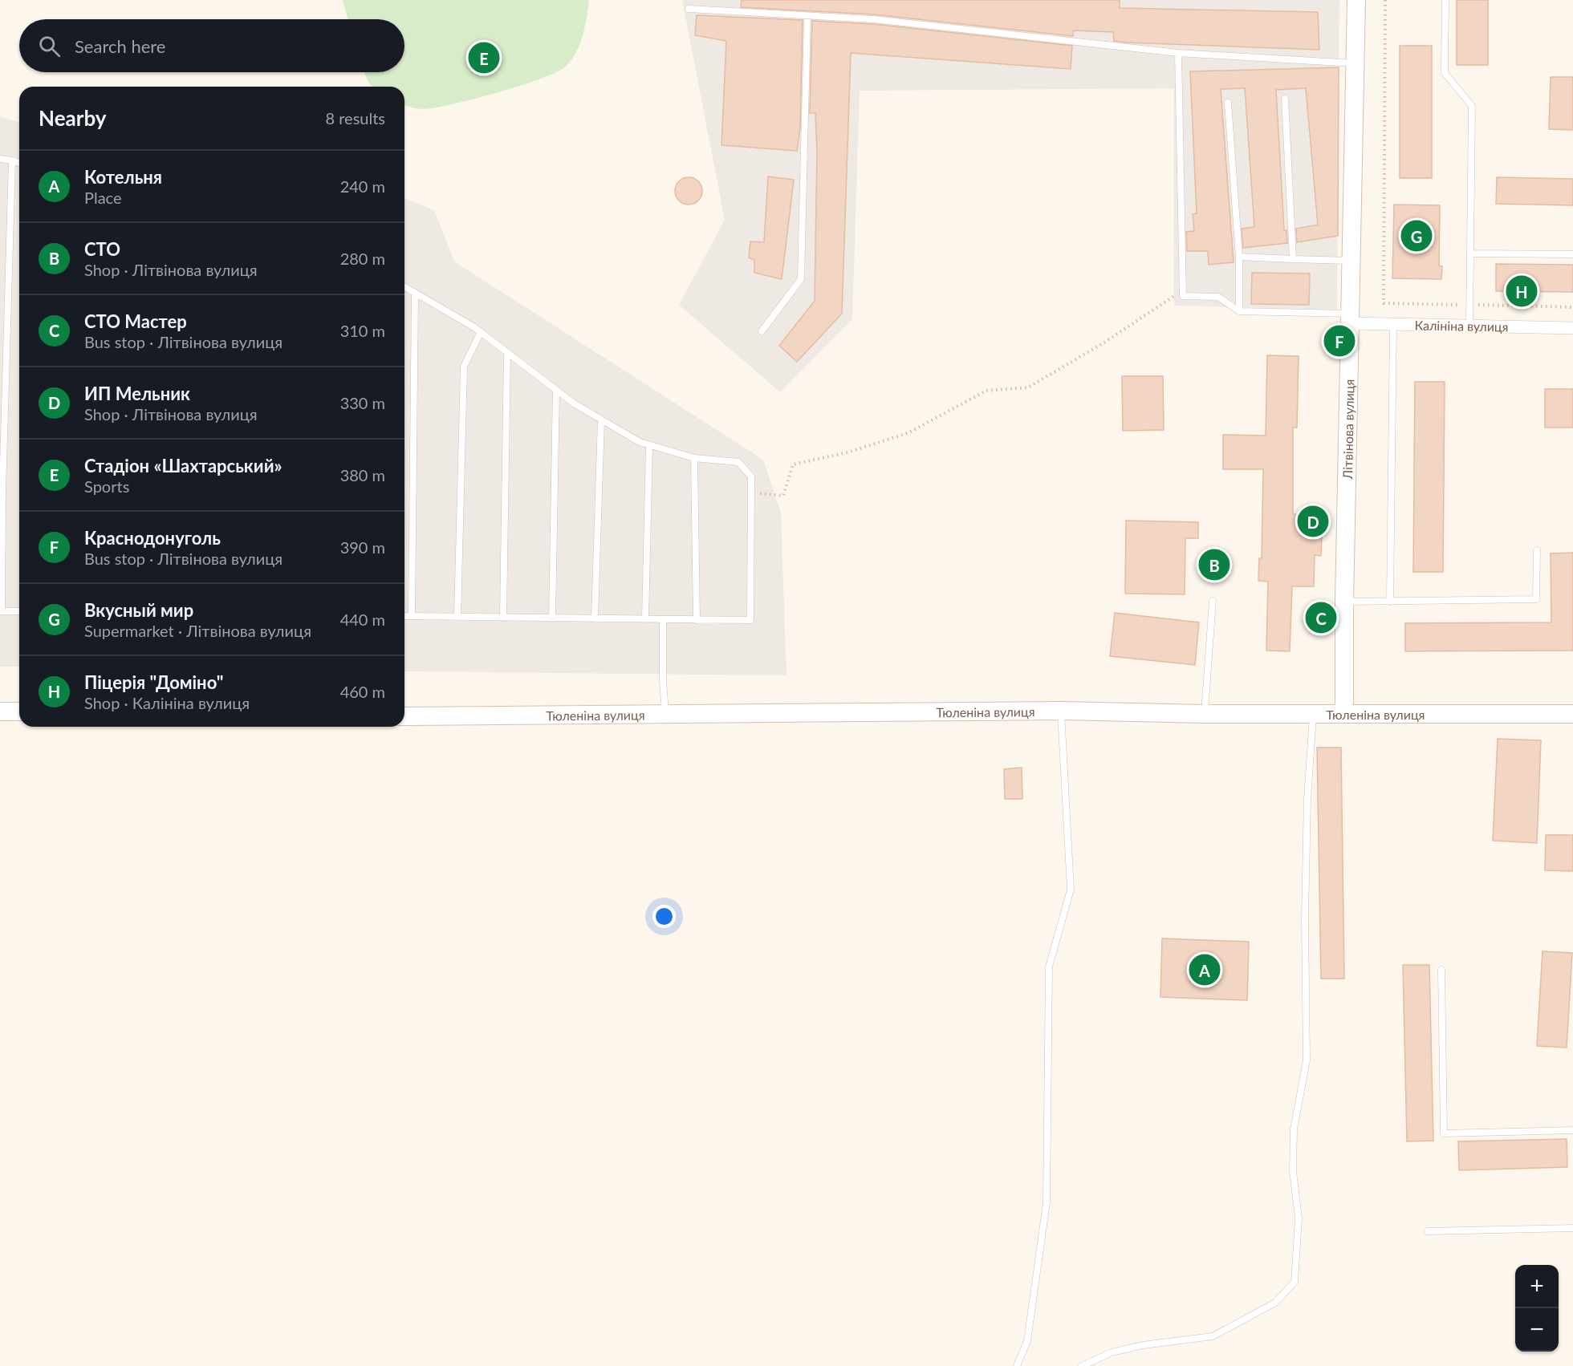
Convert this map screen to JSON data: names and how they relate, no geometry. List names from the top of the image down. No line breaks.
{"streets":{"street":["Калініна вулиця","Літвінова вулиця","Тюленіна вулиця"]},"crossings":[["Калініна вулиця","Літвінова вулиця"],["Літвінова вулиця","Тюленіна вулиця"]],"page":{"search":"Search here","pins":["E","G","H","F","D","B","C","A"],"heading":["Nearby","8 results"],"list":[{"mark":"A","name":"Котельня","note":"Place","value":"240 m"},{"mark":"B","name":"СТО","note":"Shop · Літвінова вулиця","value":"280 m"},{"mark":"C","name":"СТО Мастер","note":"Bus stop · Літвінова вулиця","value":"310 m"},{"mark":"D","name":"ИП Мельник","note":"Shop · Літвінова вулиця","value":"330 m"},{"mark":"E","name":"Стадіон «Шахтарський»","note":"Sports","value":"380 m"},{"mark":"F","name":"Краснодонуголь","note":"Bus stop · Літвінова вулиця","value":"390 m"},{"mark":"G","name":"Вкусный мир","note":"Supermarket · Літвінова вулиця","value":"440 m"},{"mark":"H","name":"Піцерія \"Доміно\"","note":"Shop · Калініна вулиця","value":"460 m"}],"map_buttons":["+","−"]}}
